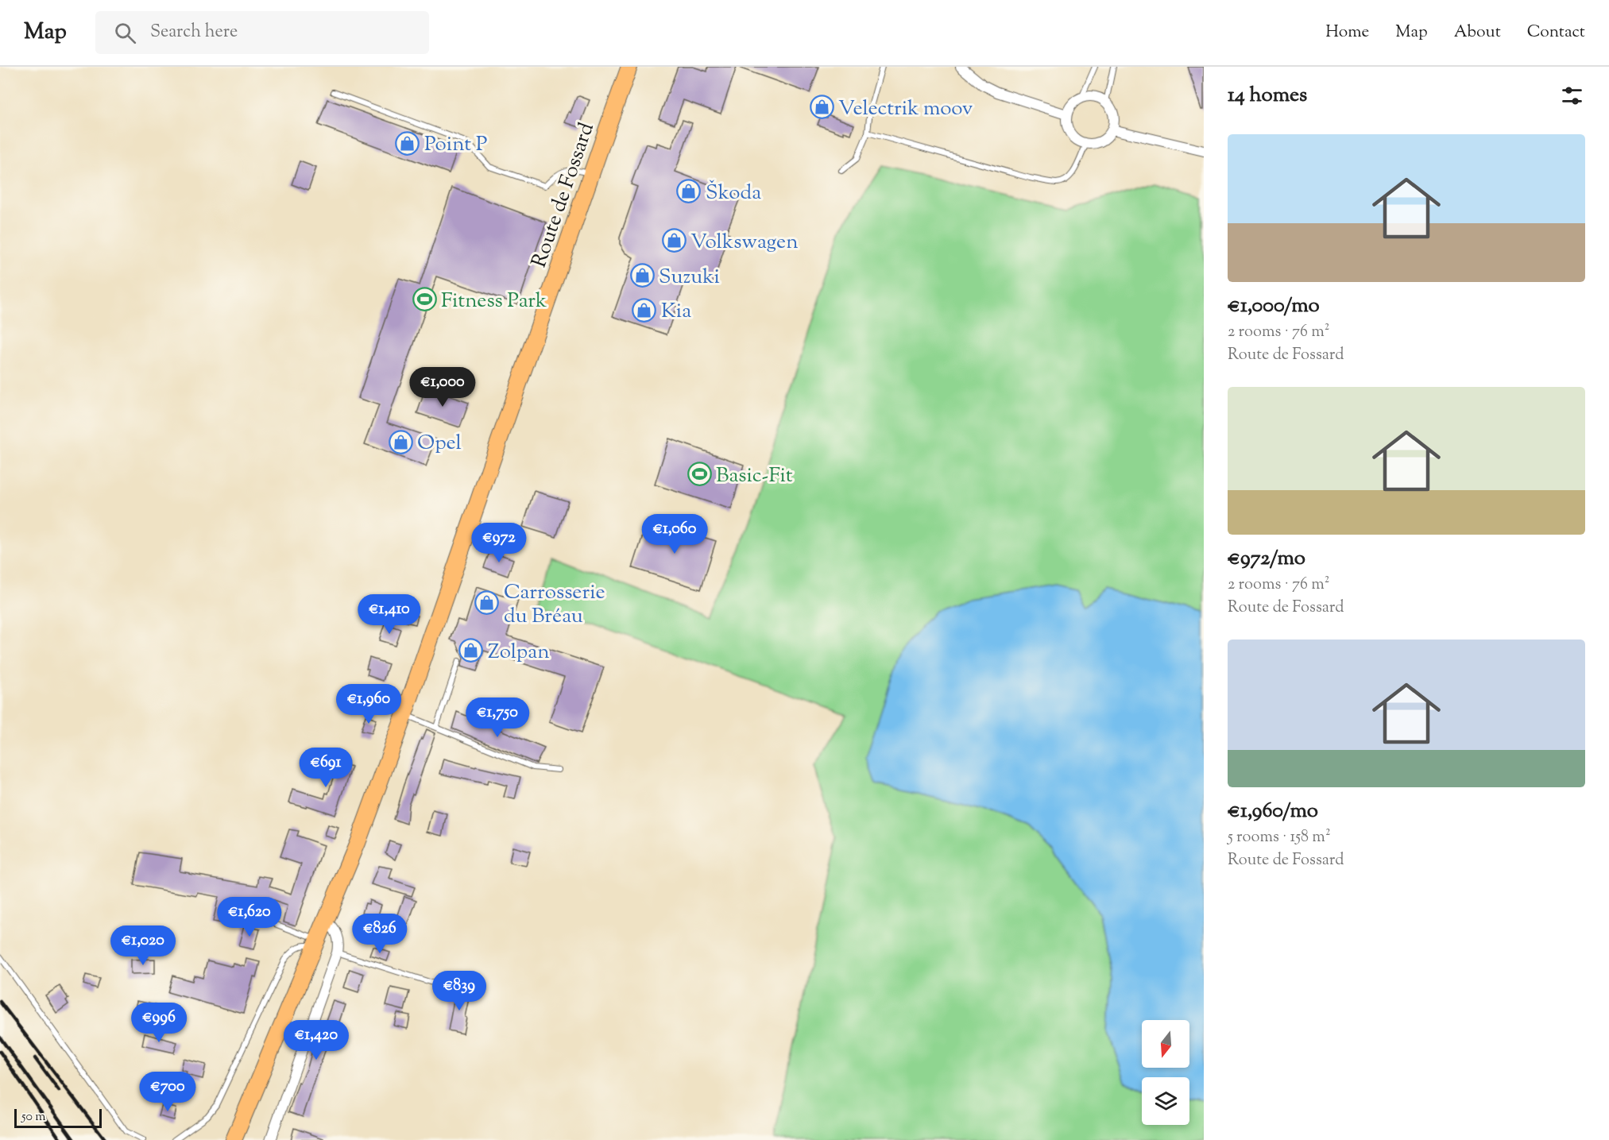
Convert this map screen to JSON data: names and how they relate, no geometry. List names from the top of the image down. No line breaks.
{"streets":{"main road":["Route de Fossard"]},"places":{"shop":["Velectrik moov","Point P","Škoda","Volkswagen","Suzuki","Kia","Opel","Carrosserie du Bréau","Zolpan"],"sports":["Fitness Park","Basic-Fit"]},"scale_bar":"50 m","north":"bottom","page":{"header":"Map","search":"Search here","nav":["Home","Map","About","Contact"],"heading":"14 homes","list":[{"name":"€1,000/mo","note":"2 rooms · 76 m² · Route de Fossard"},{"name":"€972/mo","note":"2 rooms · 76 m² · Route de Fossard"},{"name":"€1,960/mo","note":"5 rooms · 158 m² · Route de Fossard"}],"price":["€1,000","€1,060","€972","€1,410","€1,960","€1,750","€691","€1,620","€826","€1,020","€839","€996","€1,420","€700"],"scale":"50 m"}}
